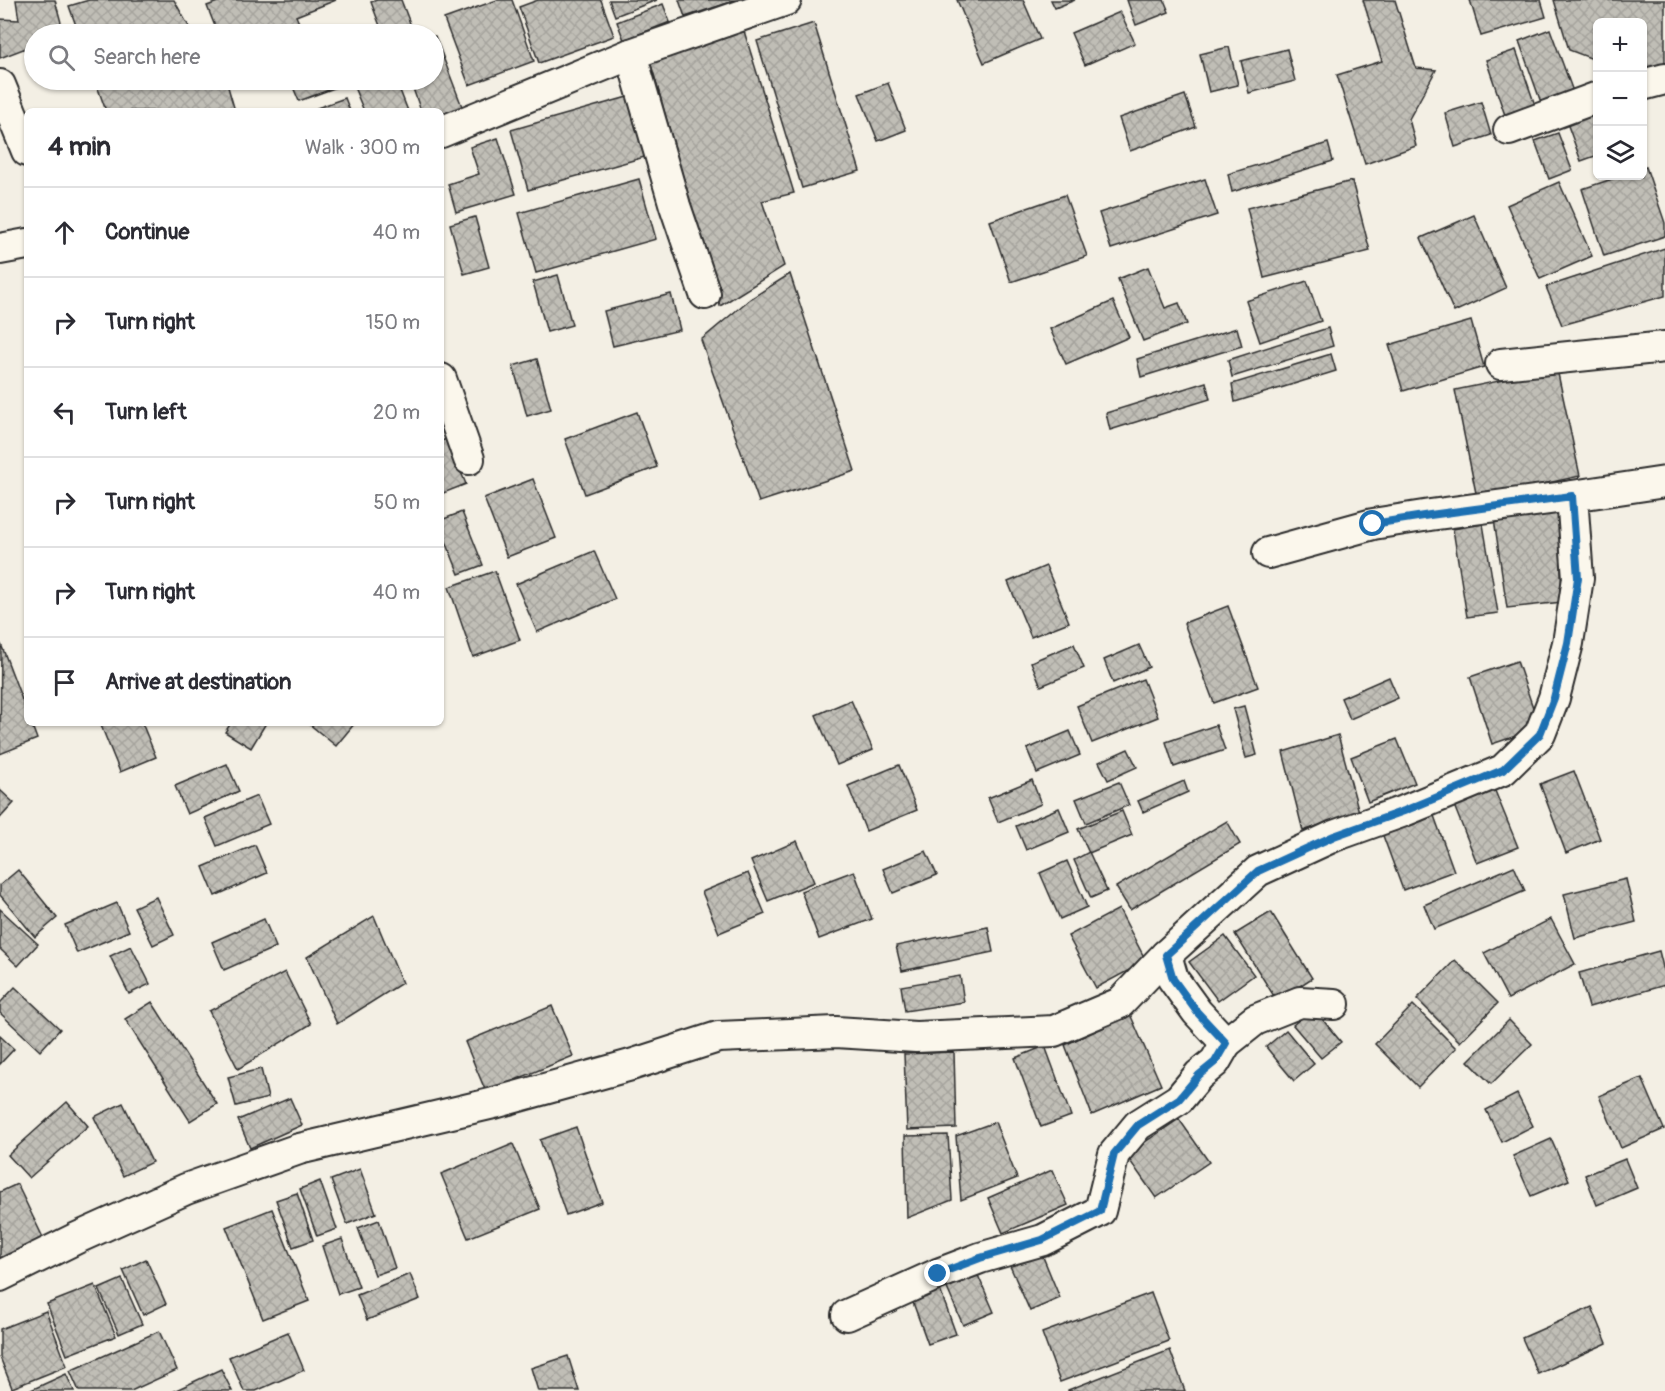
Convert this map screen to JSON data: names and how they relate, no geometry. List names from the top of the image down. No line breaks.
{"page":{"map_buttons":["+","−"],"search":"Search here","heading":["4 min","Walk · 300 m"],"list":[["Continue","40 m"],["Turn right","150 m"],["Turn left","20 m"],["Turn right","50 m"],["Turn right","40 m"],"Arrive at destination"]}}
